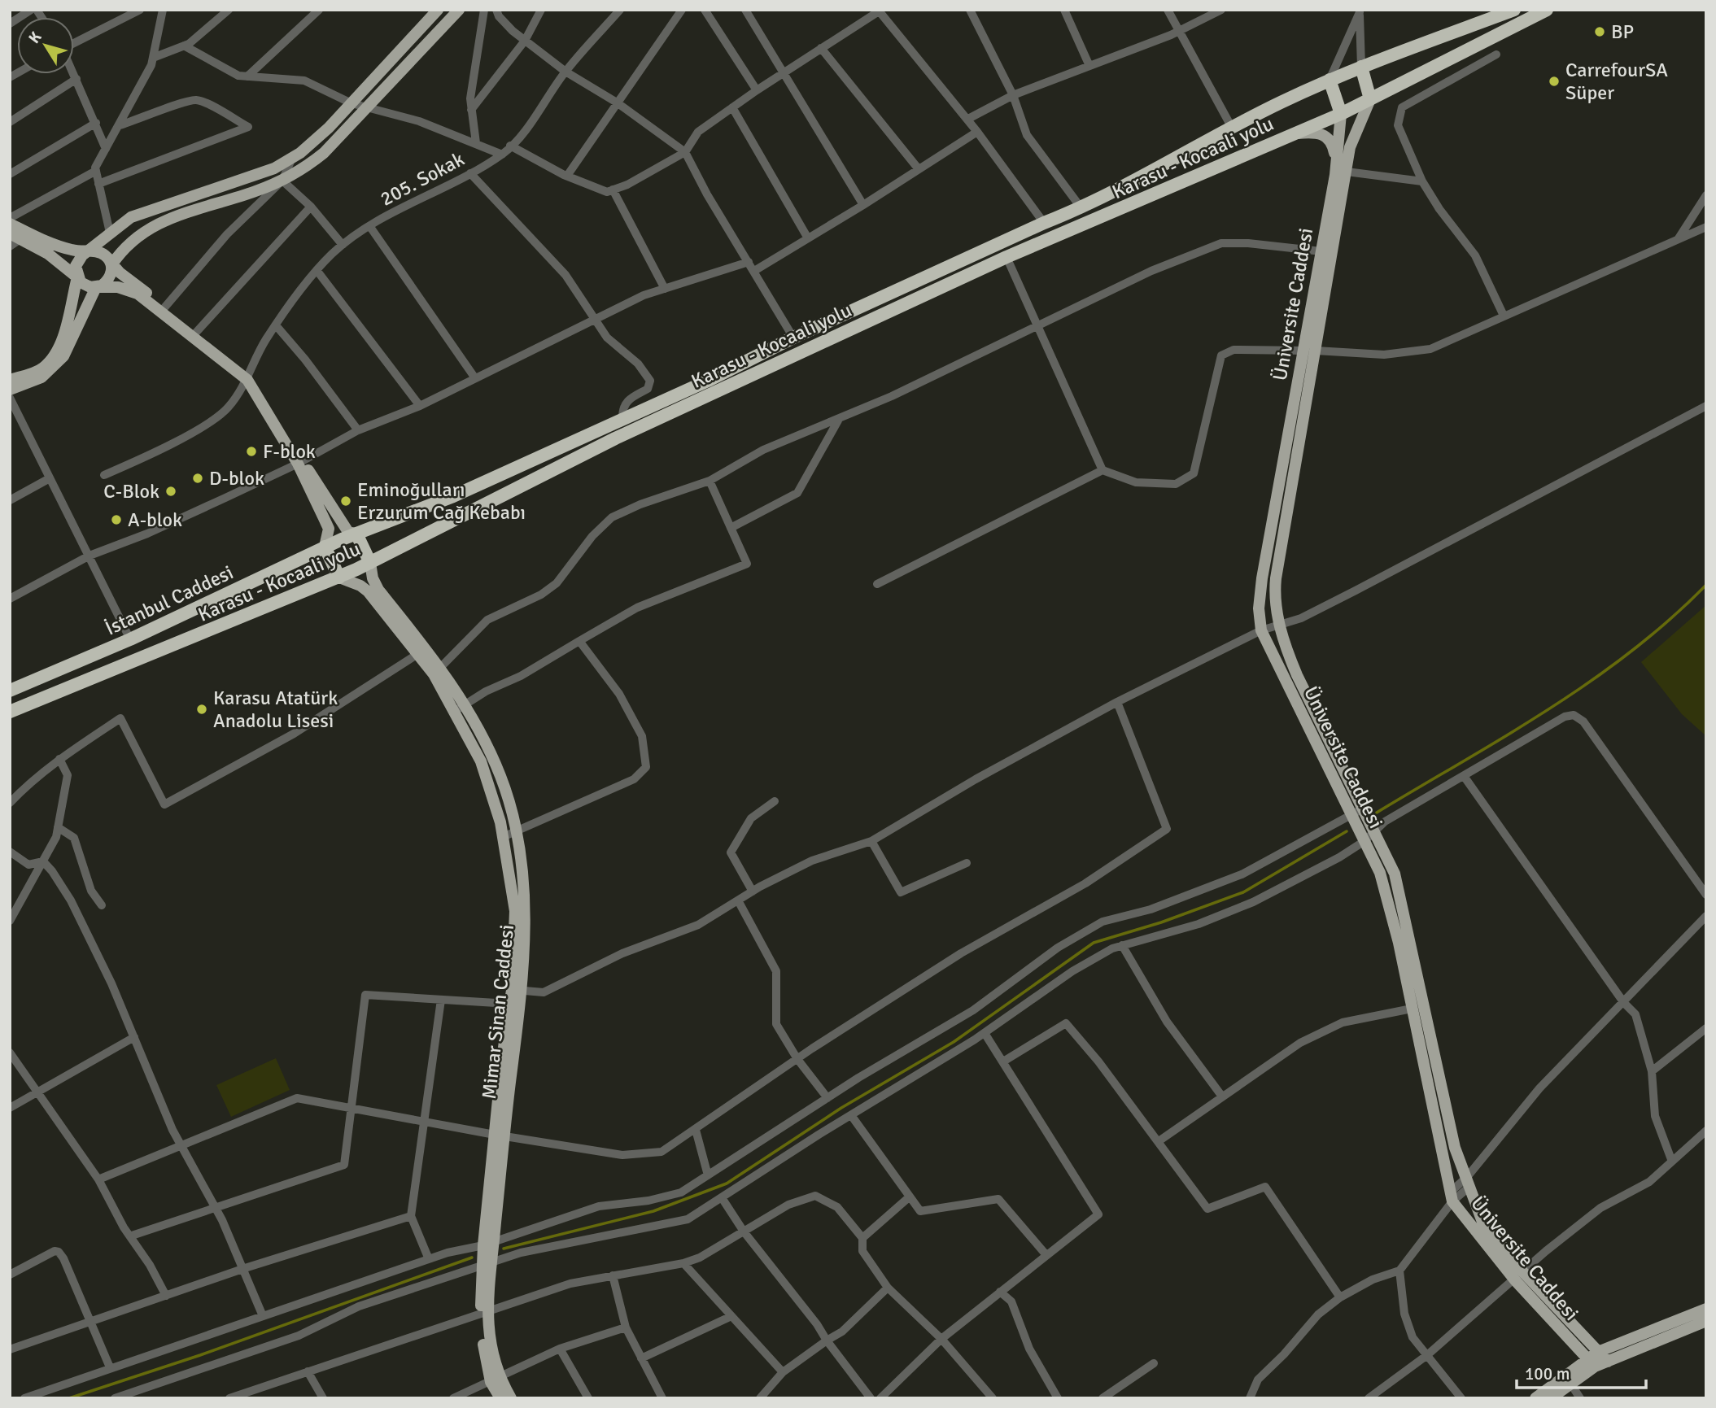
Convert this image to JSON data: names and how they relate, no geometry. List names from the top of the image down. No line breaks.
{"streets":{"highway":["Karasu - Kocaali yolu","İstanbul Caddesi"],"main road":["Üniversite Caddesi","Mimar Sinan Caddesi"],"street":["205. Sokak"]},"crossings":[["Karasu - Kocaali yolu","Üniversite Caddesi"],["Karasu - Kocaali yolu","İstanbul Caddesi"],["Karasu - Kocaali yolu","Mimar Sinan Caddesi"]],"places":["BP","CarrefourSA Süper","F-blok","D-blok","C-Blok","Eminoğulları Erzurum Cağ Kebabı","A-blok","Karasu Atatürk Anadolu Lisesi"],"scale_bar":"100 m","north":"top left"}
